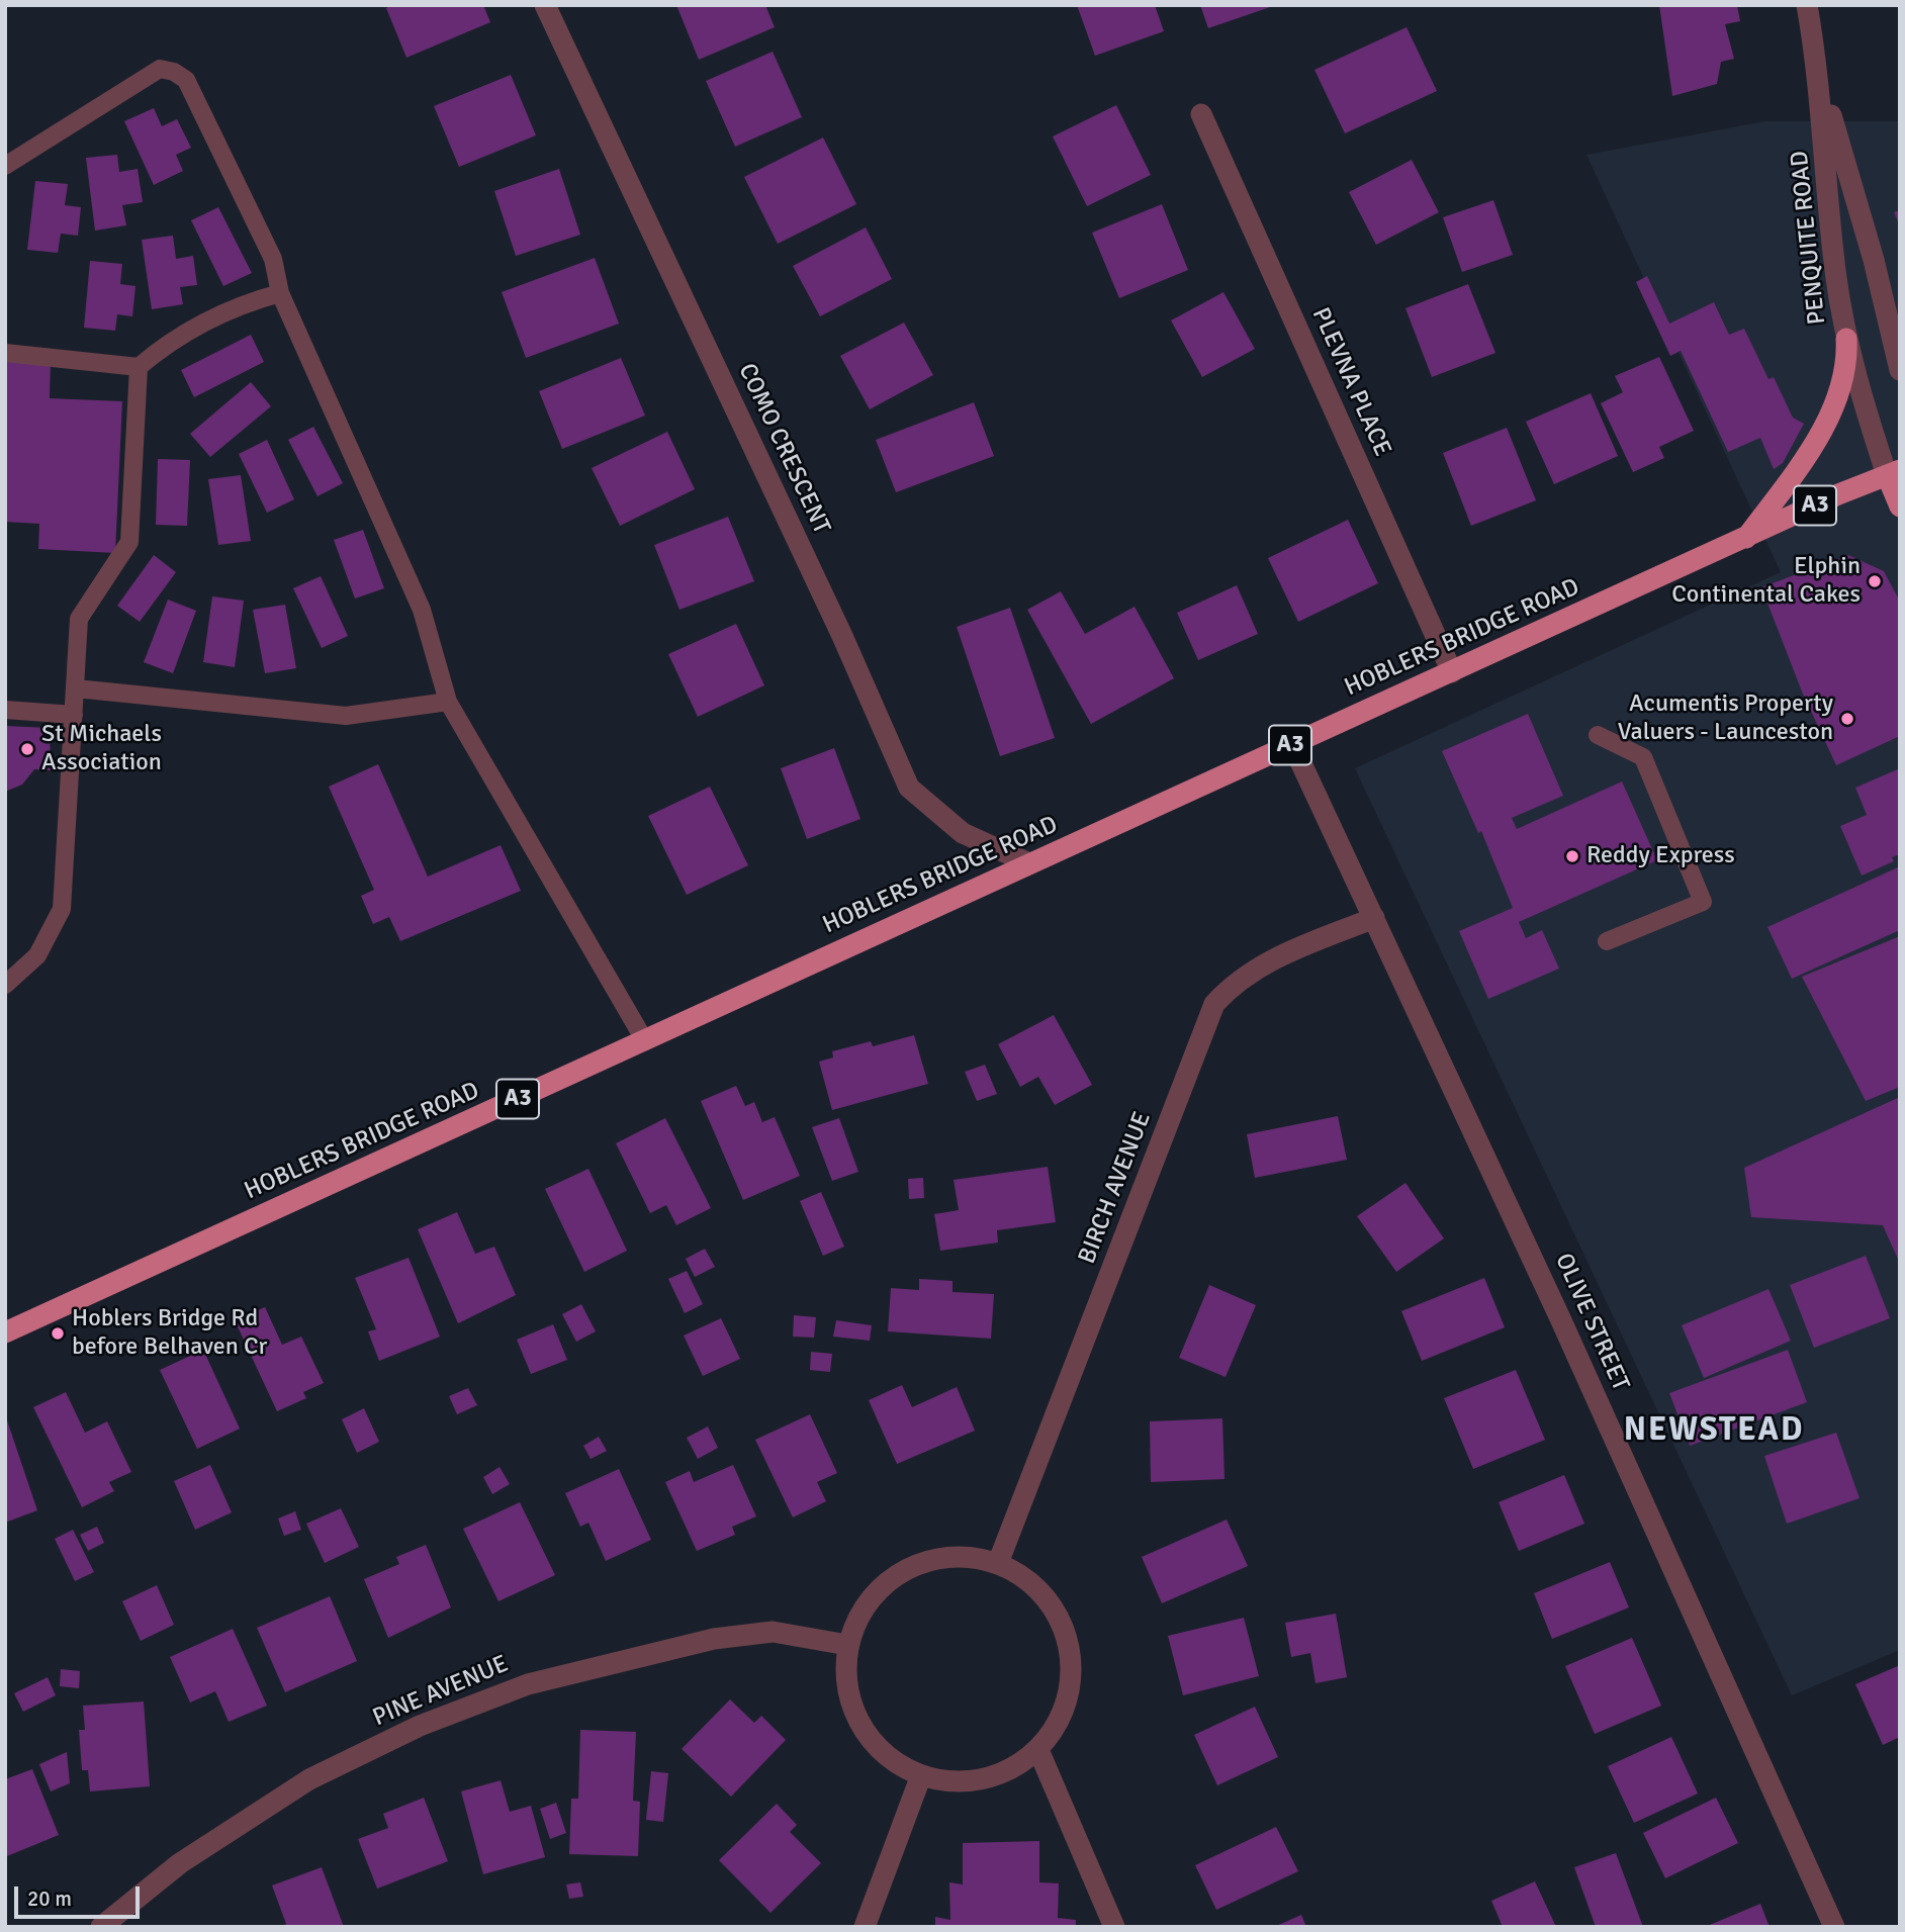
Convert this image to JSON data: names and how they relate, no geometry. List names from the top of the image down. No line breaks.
{"streets":{"highway":["A3","HOBLERS BRIDGE ROAD"],"street":["PENQUITE ROAD","PLEVNA PLACE","COMO CRESCENT","BIRCH AVENUE","OLIVE STREET","PINE AVENUE"]},"crossings":[["PENQUITE ROAD","HOBLERS BRIDGE ROAD"],["PLEVNA PLACE","HOBLERS BRIDGE ROAD"],["COMO CRESCENT","HOBLERS BRIDGE ROAD"],["HOBLERS BRIDGE ROAD","OLIVE STREET"],["BIRCH AVENUE","OLIVE STREET"],["BIRCH AVENUE","PINE AVENUE"]],"districts":["NEWSTEAD"],"places":["Elphin Continental Cakes","Acumentis Property Valuers - Launceston","St Michaels Association","Reddy Express","Hoblers Bridge Rd before Belhaven Cr"],"scale_bar":"20 m"}
